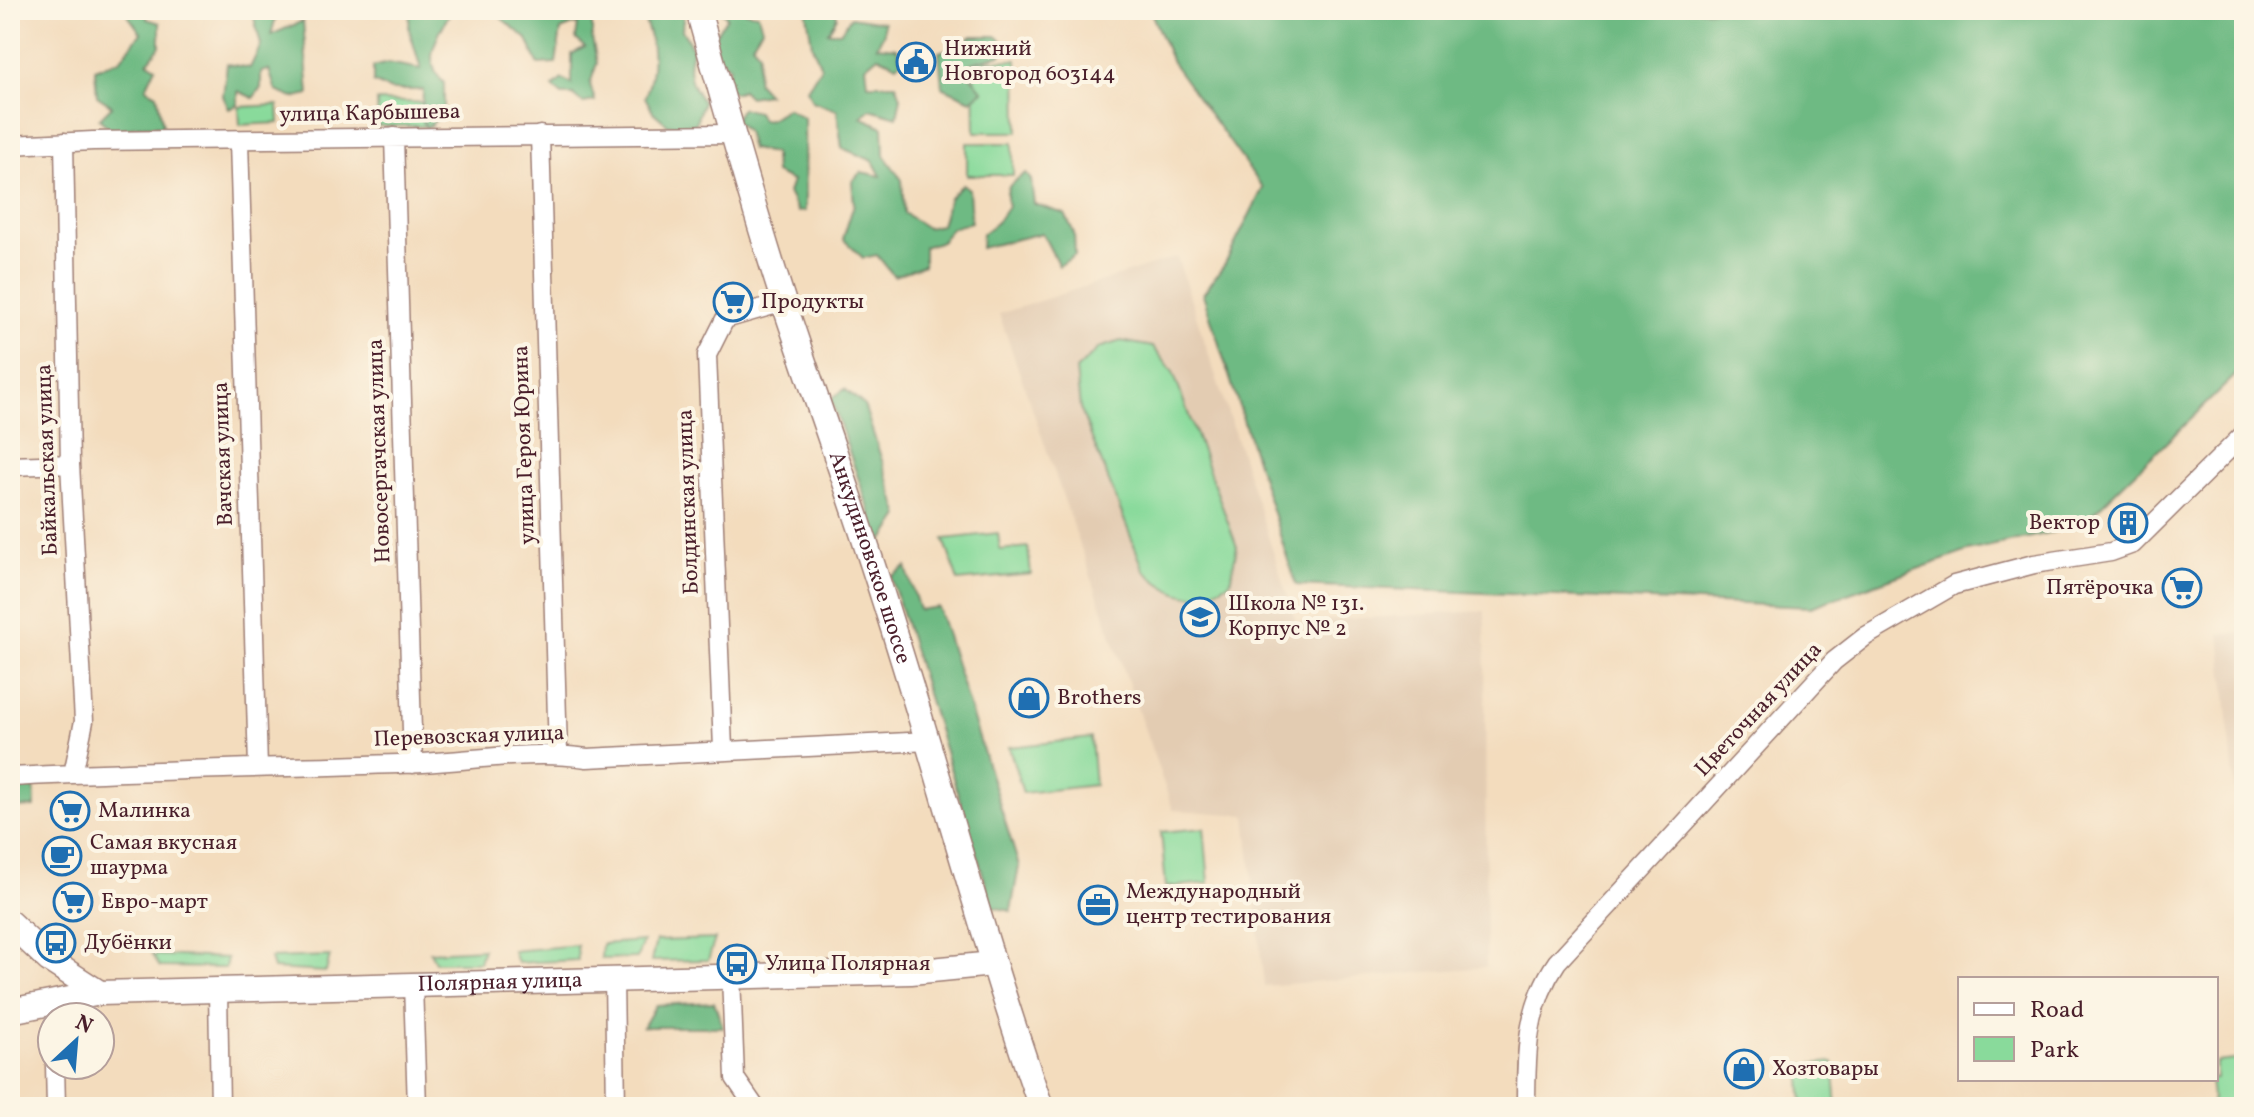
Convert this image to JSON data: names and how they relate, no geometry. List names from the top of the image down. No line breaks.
{"streets":{"main road":["Анкудиновское шоссе","Полярная улица"],"street":["улица Карбышева","улица Героя Юрина","Новосергачская улица","Вачская улица","Байкальская улица","Болдинская улица","Цветочная улица","Перевозская улица"]},"crossings":[["улица Карбышева","улица Героя Юрина"],["улица Карбышева","Новосергачская улица"],["улица Карбышева","Вачская улица"],["улица Карбышева","Байкальская улица"],["улица Карбышева","Анкудиновское шоссе"],["улица Героя Юрина","Перевозская улица"],["Новосергачская улица","Перевозская улица"],["Вачская улица","Перевозская улица"],["Байкальская улица","Перевозская улица"],["Болдинская улица","Анкудиновское шоссе"],["Болдинская улица","Перевозская улица"],["Анкудиновское шоссе","Перевозская улица"],["Анкудиновское шоссе","Полярная улица"]],"places":{"public building":["Нижний Новгород 603144"],"supermarket":["Продукты","Пятёрочка","Малинка","Евро-март"],"building":["Вектор"],"school or university":["Школа № 131. Корпус № 2"],"shop":["Brothers","Хозтовары"],"cafe":["Самая вкусная шаурма"],"office":["Международный центр тестирования"],"bus stop":["Дубёнки","Улица Полярная"]},"legend":["Road","Park"],"north":"top right"}
